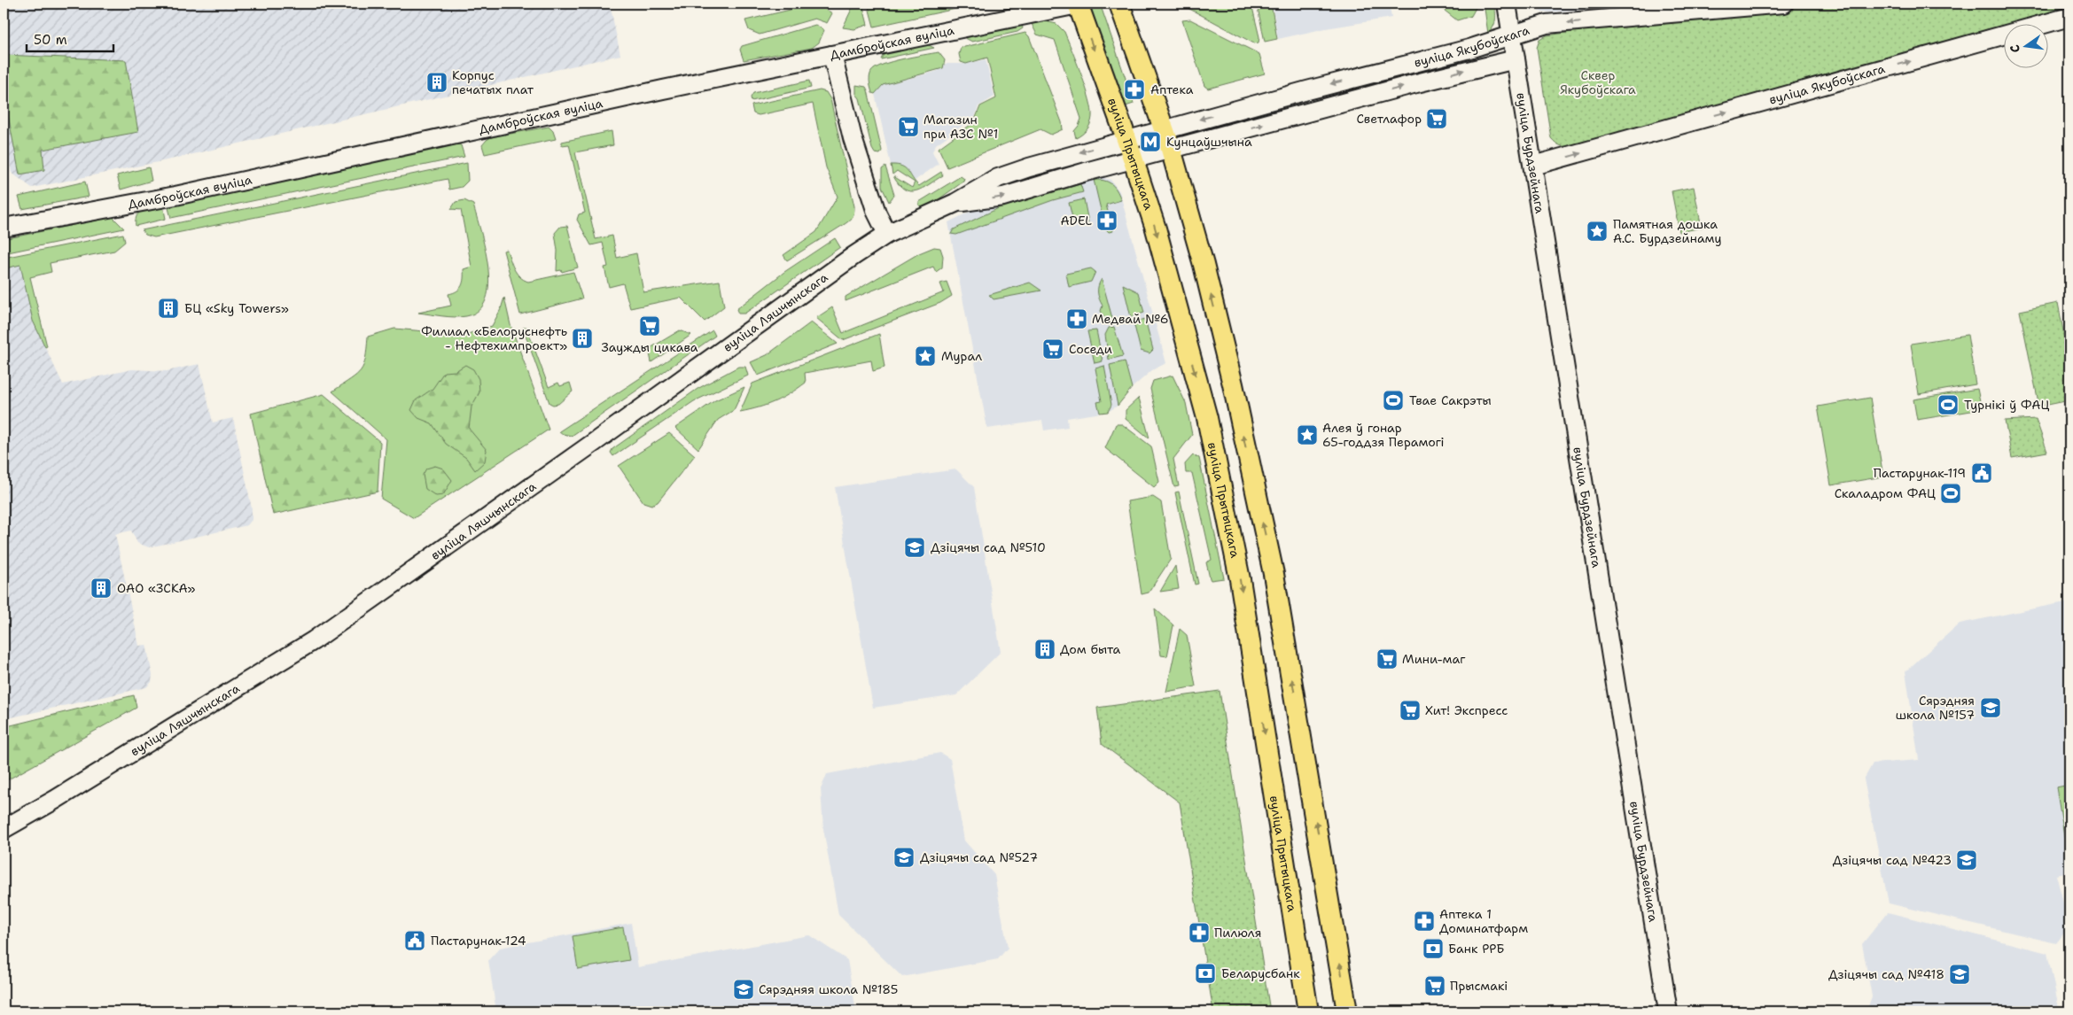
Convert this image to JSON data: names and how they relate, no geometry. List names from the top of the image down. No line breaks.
{"streets":{"main road":["Дамброўская вуліца","вуліца Якубоўскага","вуліца Бурдзейнага","вуліца Прытыцкага","вуліца Ляшчынскага"]},"crossings":[["Дамброўская вуліца","вуліца Прытыцкага"],["вуліца Якубоўскага","вуліца Бурдзейнага"],["вуліца Якубоўскага","вуліца Ляшчынскага"],["вуліца Прытыцкага","вуліца Ляшчынскага"]],"parks":["Сквер Якубоўскага"],"places":{"building":["Корпус печатых плат","БЦ «Sky Towers»","Филиал «Белоруснефть - Нефтехимпроект»","ОАО «ЗСКА»","Дом быта"],"pharmacy":["Аптека","ADEL","Медвай №6","Аптека 1 Доминатфарм","Пилюля"],"supermarket":["Светлафор","Магазин при АЗС №1","Заужды цикава","Соседи","Мини-маг","Хит! Экспресс","Прысмакі"],"metro station":["Кунцаўшчына"],"place":["Памятная дошка А.С. Бурдзейнаму","Мурал","Алея ў гонар 65-годдзя Перамогі"],"sports":["Твае Сакрэты","Турнікі ў ФАЦ","Скаладром ФАЦ"],"public building":["Пастарунак-119","Пастарунак-124"],"school or university":["Дзіцячы сад №510","Сярэдняя школа №157","Дзіцячы сад №527","Дзіцячы сад №423","Дзіцячы сад №418","Сярэдняя школа №185"],"bank":["Банк РРБ","Беларусбанк"]},"scale_bar":"50 m","north":"left"}
